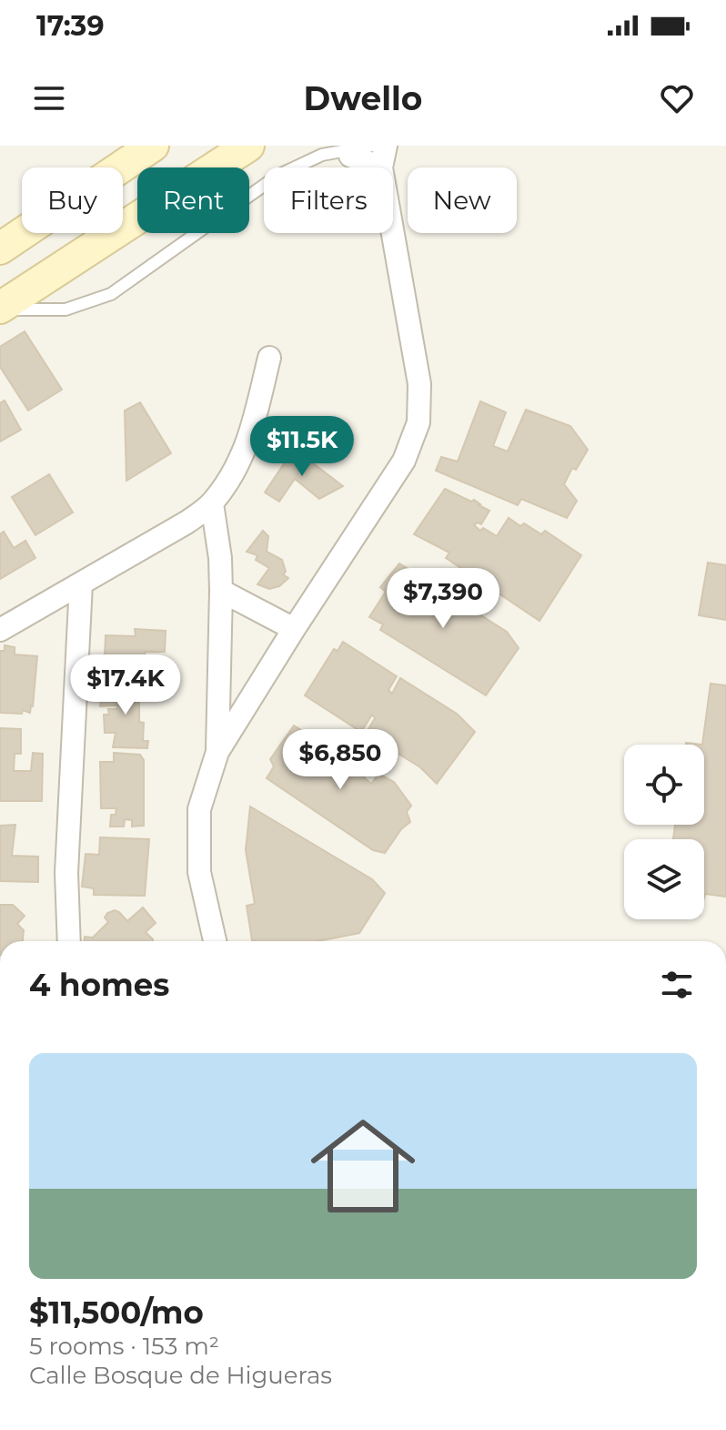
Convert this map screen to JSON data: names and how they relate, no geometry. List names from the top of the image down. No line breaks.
{"page":{"status":"17:39","header":"Dwello","chip":["Buy","Rent","Filters","New"],"price":["$11.5K","$7,390","$17.4K","$6,850"],"heading":"4 homes","list":[{"name":"$11,500/mo","note":"5 rooms · 153 m² · Calle Bosque de Higueras"}]}}
